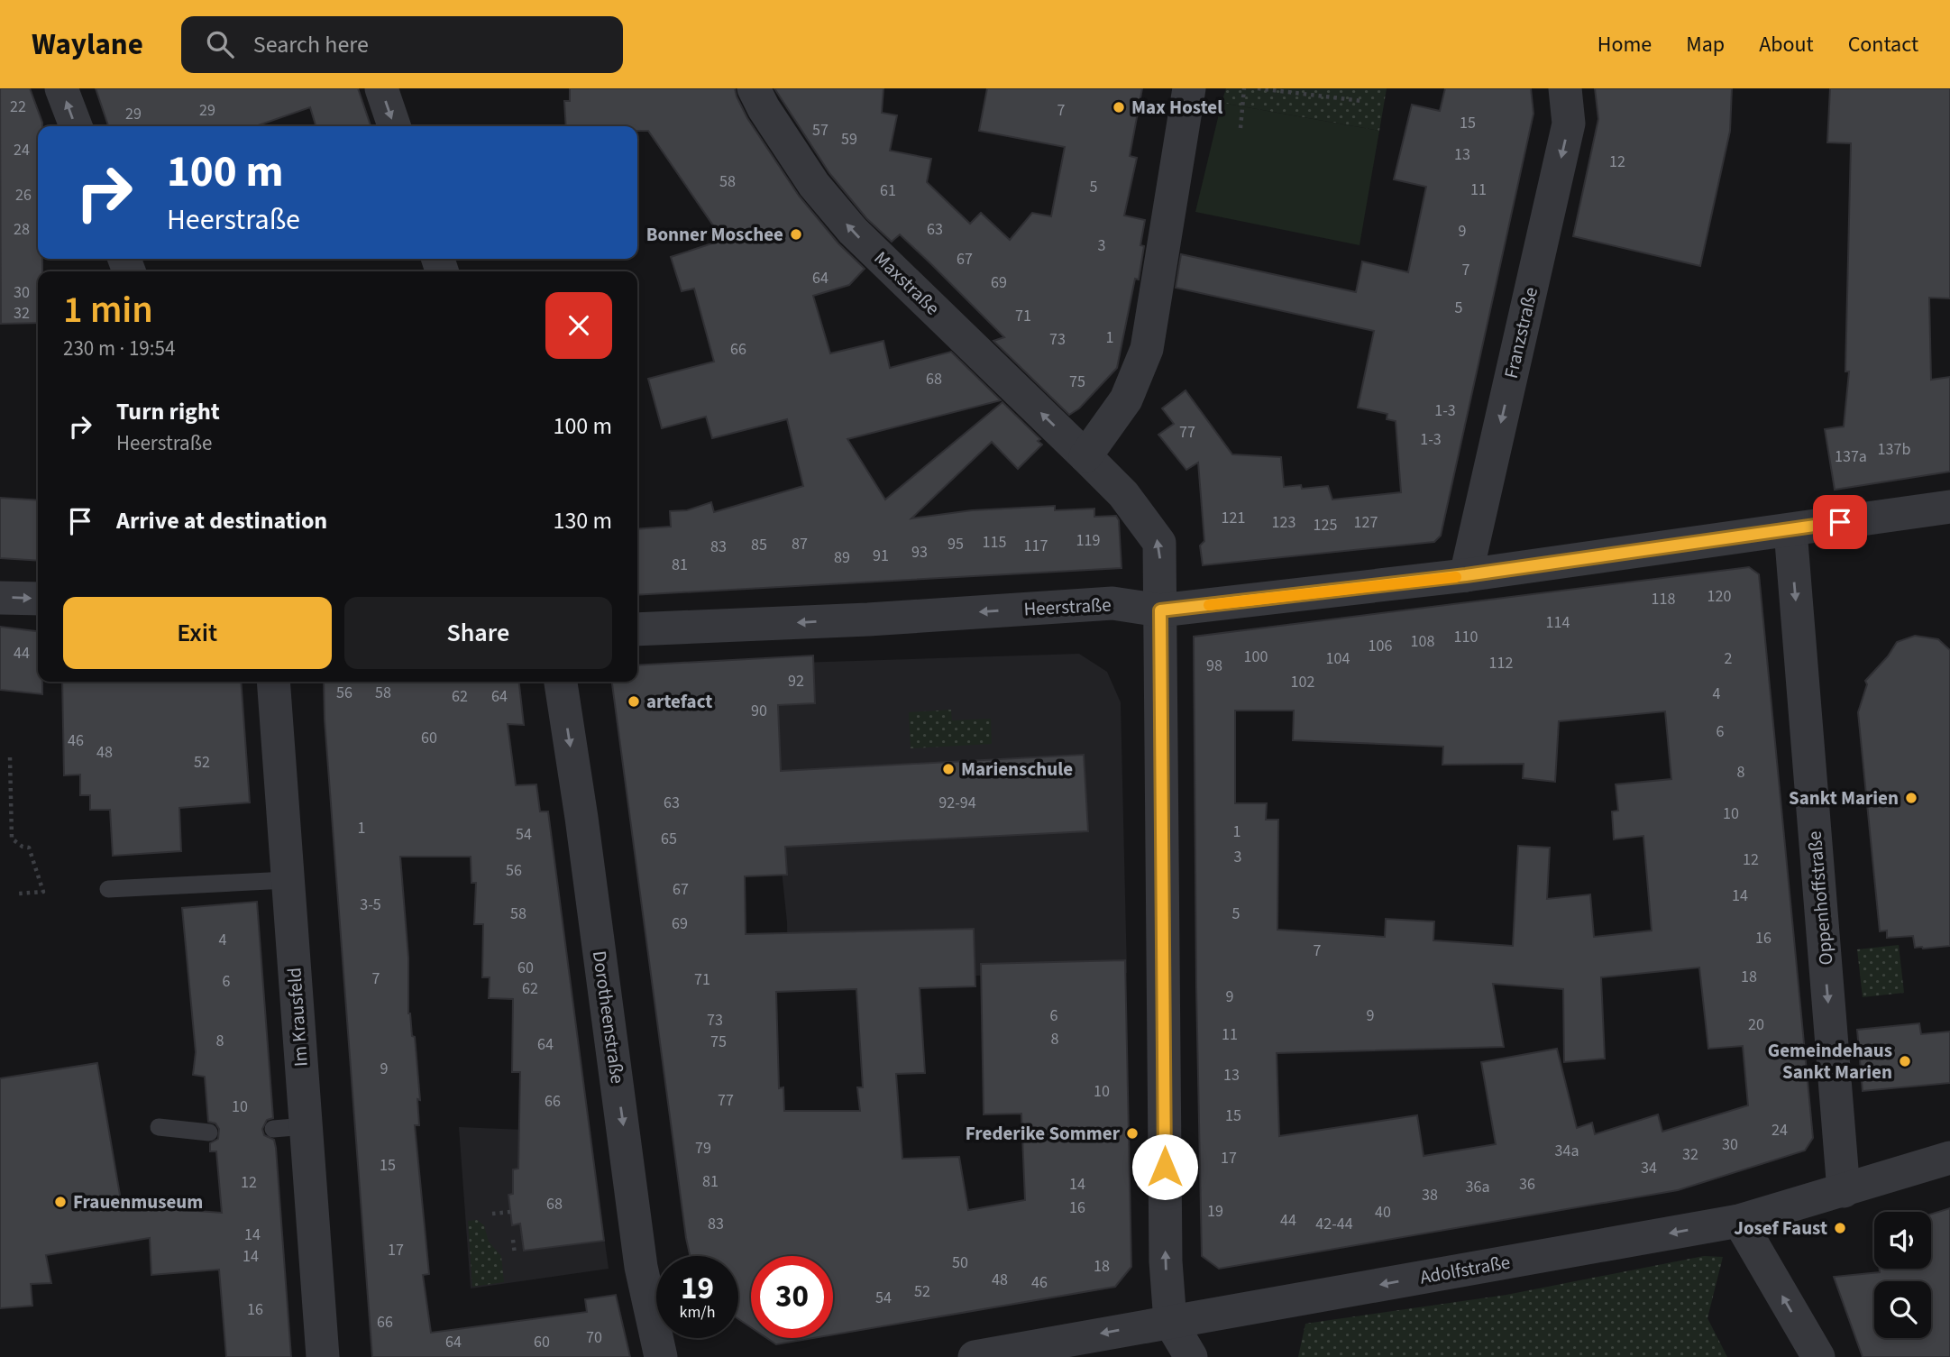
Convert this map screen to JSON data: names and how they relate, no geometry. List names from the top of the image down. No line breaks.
{"streets":{"street":["Maxstraße","Franzstraße","Heerstraße","Oppenhoffstraße","Im Krausfeld","Dorotheenstraße","Adolfstraße"]},"crossings":[["Maxstraße","Heerstraße"],["Maxstraße","Adolfstraße"],["Franzstraße","Heerstraße"],["Heerstraße","Oppenhoffstraße"],["Oppenhoffstraße","Adolfstraße"]],"one_way":["Maxstraße","Franzstraße","Heerstraße","Oppenhoffstraße","Dorotheenstraße","Adolfstraße"],"places":["Max Hostel","Bonner Moschee","artefact","Marienschule","Sankt Marien","Gemeindehaus Sankt Marien","Frederike Sommer","Frauenmuseum","Josef Faust"],"house_numbers":["22","29","7","29","15","57","59","24","13","12","58","5","11","61","26","28","63","9","3","67","7","64","69","30","5","32","71","1","73","66","68","75","1-3","77","1-3","137b","137a","121","123","127","125","119","115","87","95","85","117","83","93","91","89","81","120","118","114","110","108","106","44","100","104","2","112","98","92","102","56","58","4","62","64","90","6","60","46","48","52","8","63","92-94","10","1","1","54","65","3","12","56","67","14","3-5","58","5","69","16","4","7","60","18","7","71","6","62","9","6","9","73","20","11","8","8","75","64","9","13","10","77","66","10","15","24","30","79","34a","32","17","15","34","81","12","14","36","36a","38","68","16","19","40","44","83","42-44","14","17","14","50","18","48","46","52","54","16","66","70","64","60"],"page":{"header":"Waylane","search":"Search here","nav":["Home","Map","About","Contact"],"turn":["100 m","Heerstraße"],"heading":["1 min","230 m · 19:54"],"list":[{"name":"Turn right","note":"Heerstraße","value":"100 m"},{"name":"Arrive at destination","value":"130 m"}],"buttons":["Exit","Share"],"speed":"19 km/h","limit":"30"}}
